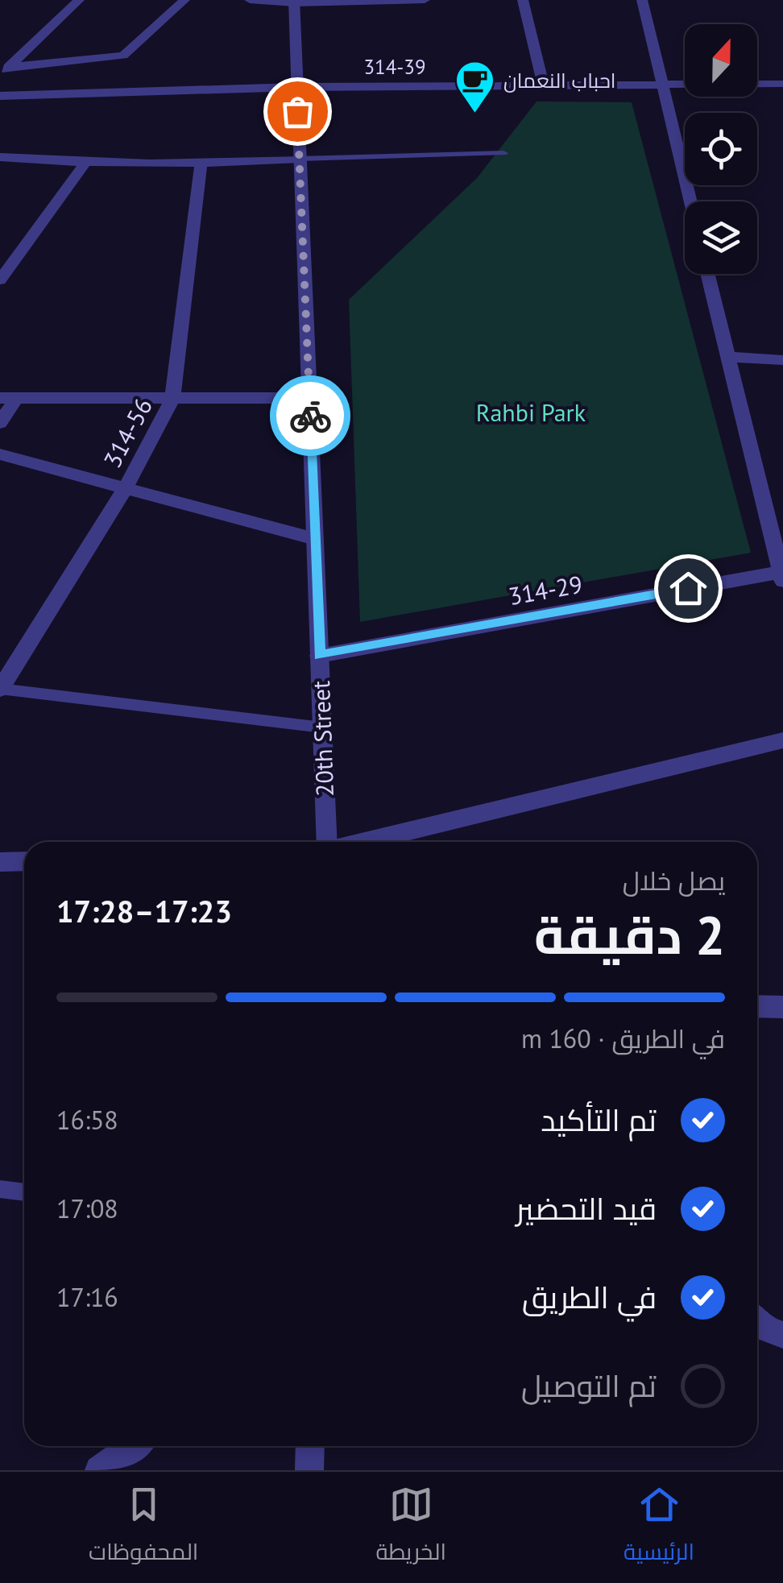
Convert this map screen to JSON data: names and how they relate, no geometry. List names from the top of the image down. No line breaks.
{"streets":{"street":["314-39","314-56","314-29","20th Street"]},"crossings":[["314-39","20th Street"],["314-29","20th Street"]],"parks":["Rahbi Park"],"places":{"cafe":["احباب النعمان"]},"north":"top","page":{"heading":["2 دقيقة","يصل خلال","17:23–17:28"],"bar":"في الطريق · 160 m","list":[["تم التأكيد","16:58"],["قيد التحضير","17:08"],["في الطريق","17:16"],"تم التوصيل"],"tabs":["الرئيسية","الخريطة","المحفوظات"]}}
